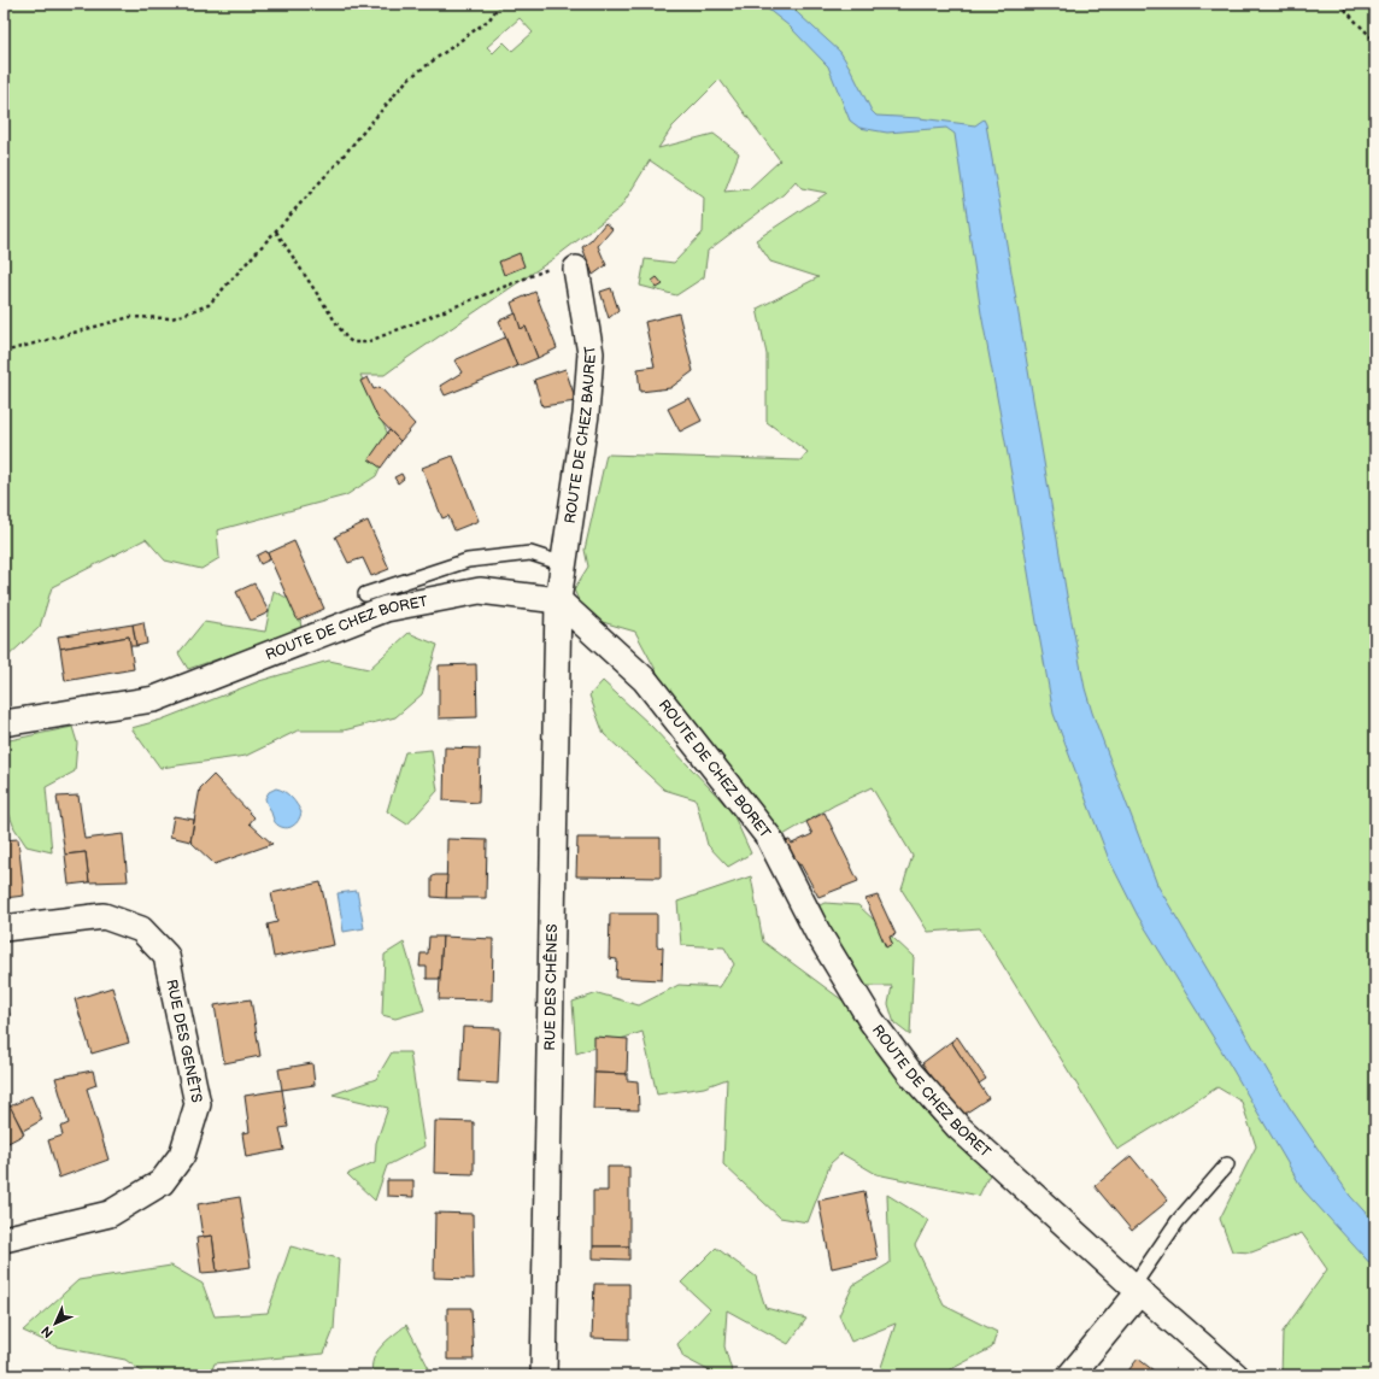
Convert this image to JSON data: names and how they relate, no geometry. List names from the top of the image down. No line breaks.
{"streets":{"street":["ROUTE DE CHEZ BAURET","ROUTE DE CHEZ BORET","RUE DES CHÊNES","RUE DES GENÊTS"]},"crossings":[["ROUTE DE CHEZ BAURET","ROUTE DE CHEZ BORET"],["ROUTE DE CHEZ BAURET","RUE DES CHÊNES"],["ROUTE DE CHEZ BORET","RUE DES CHÊNES"]],"north":"bottom left"}
